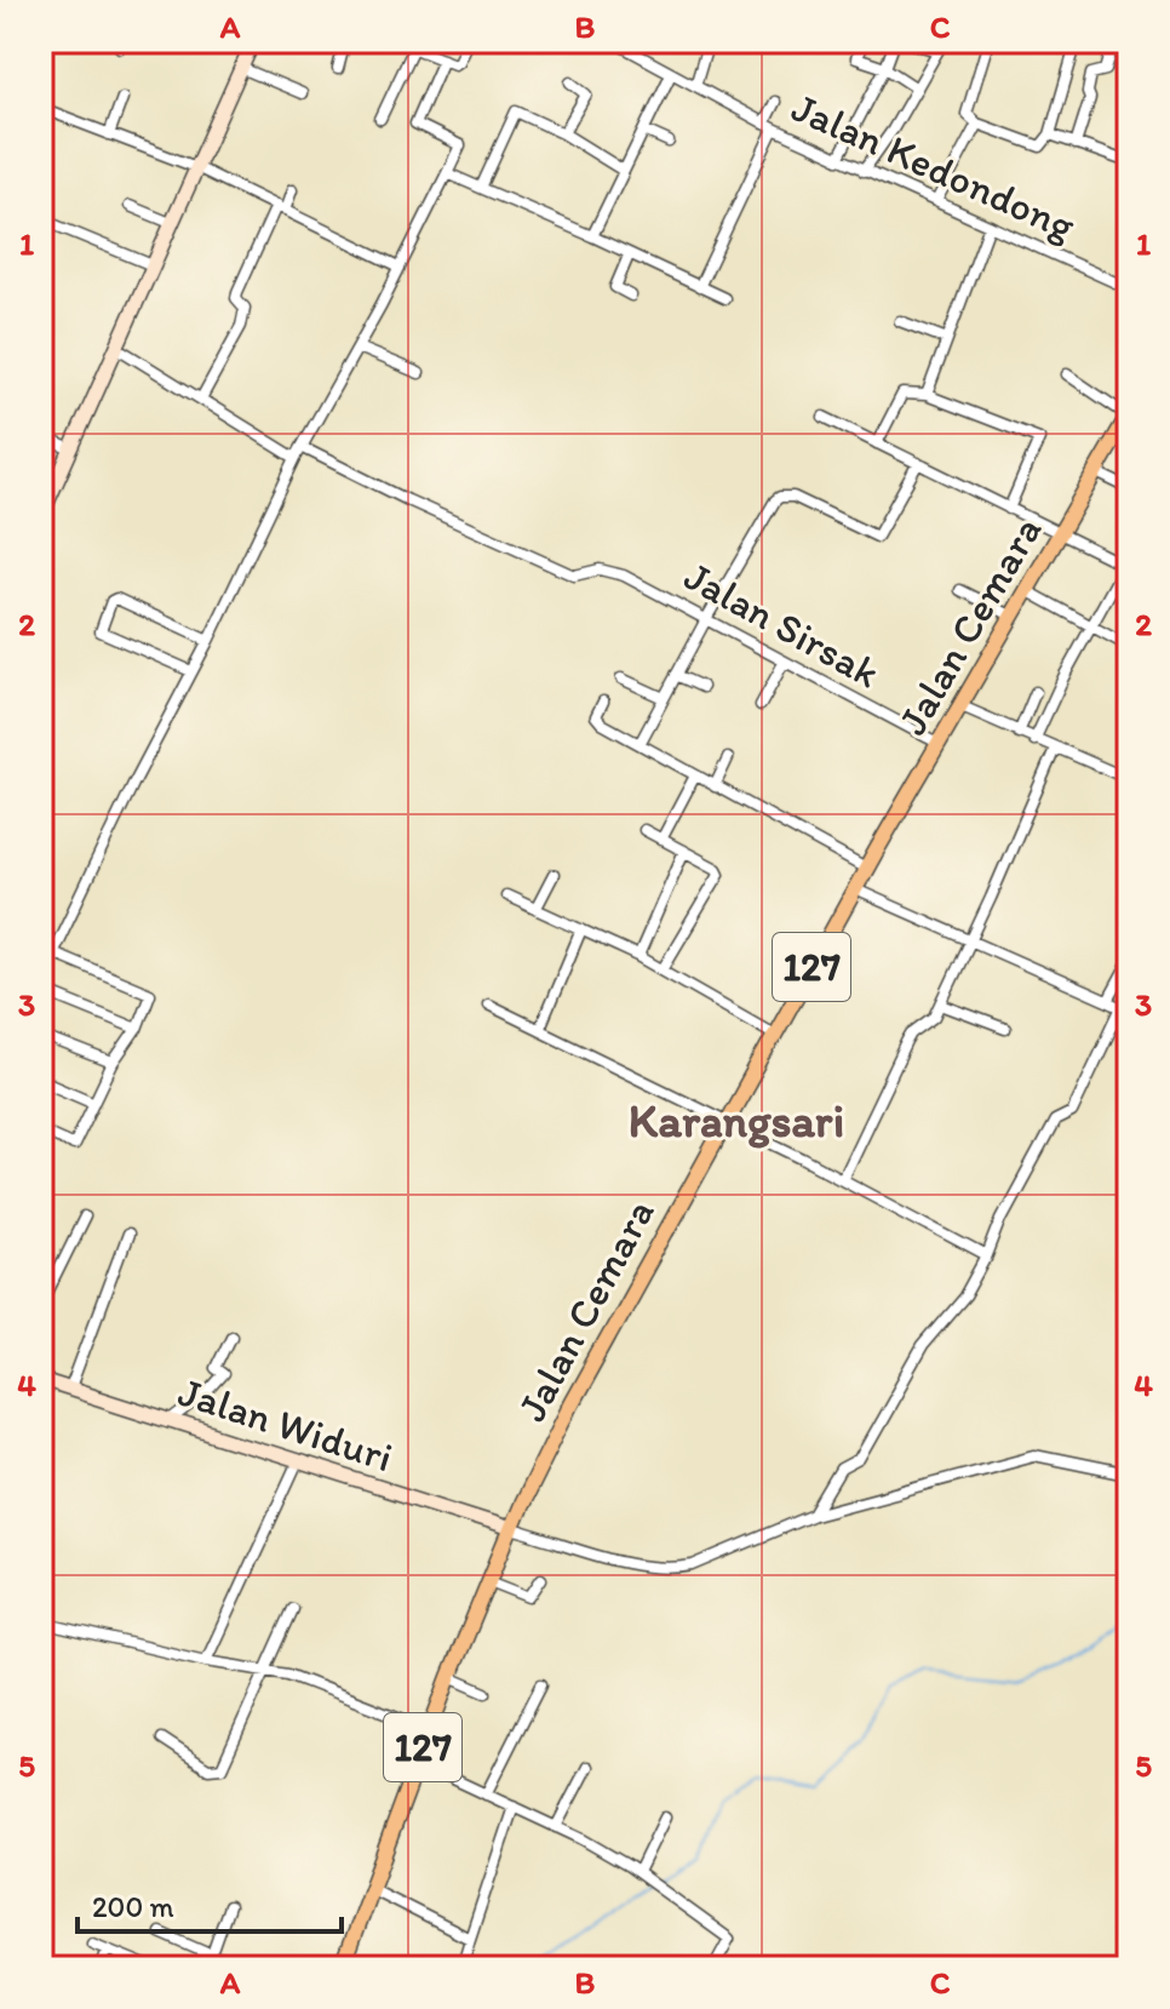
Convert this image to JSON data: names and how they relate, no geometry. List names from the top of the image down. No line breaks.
{"streets":{"main road":["Jalan Cemara","127","Jalan Widuri"],"street":["Jalan Kedondong","Jalan Sirsak"]},"crossings":[["Jalan Sirsak","Jalan Cemara"],["Jalan Cemara","Jalan Widuri"]],"districts":["Karangsari"],"scale_bar":"200 m","grid":{"columns":["A","B","C"],"rows":["1","2","3","4","5"]}}
